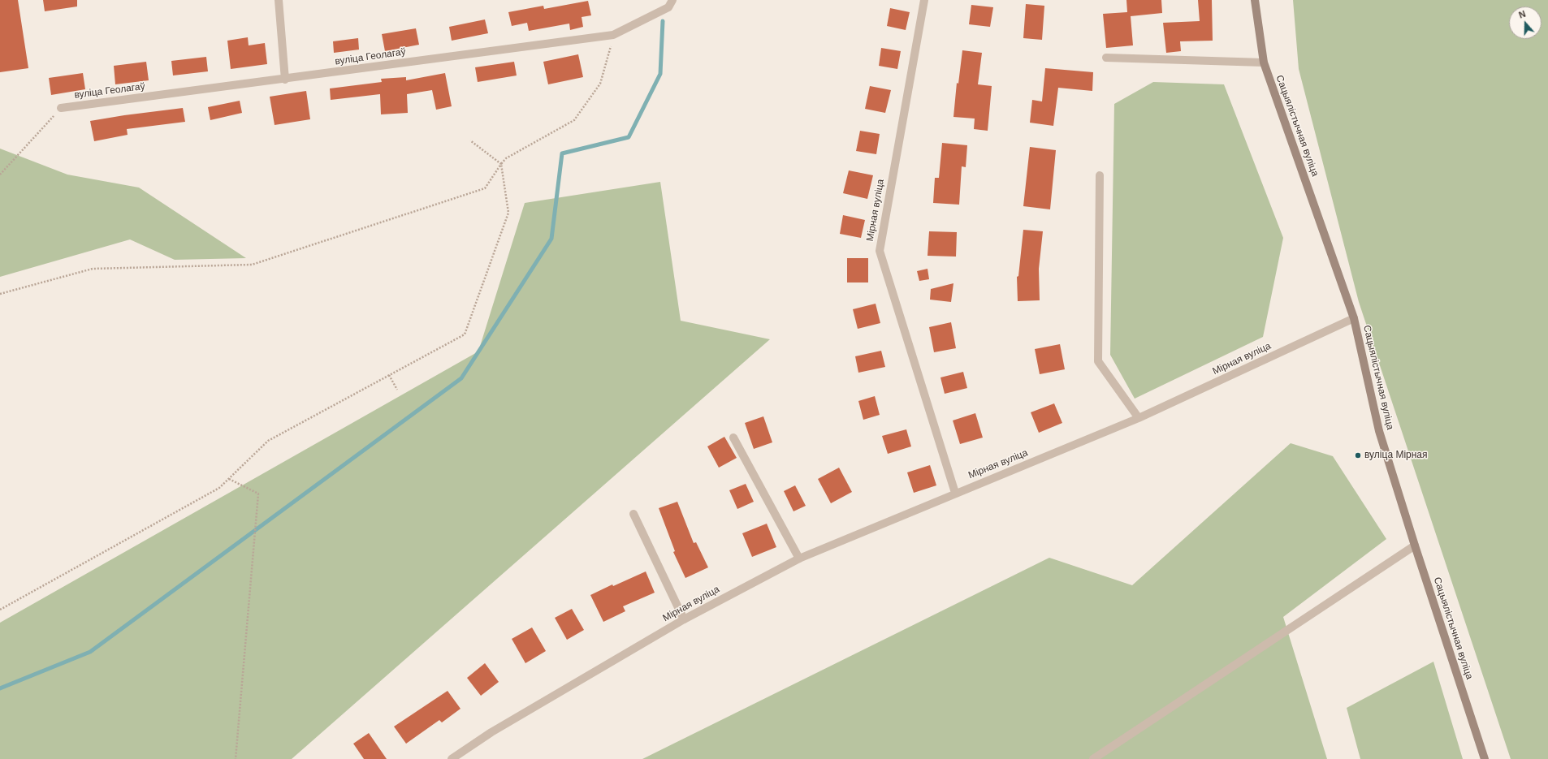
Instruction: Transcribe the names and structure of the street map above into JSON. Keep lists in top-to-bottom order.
{
  "streets": {
    "main road": ["Сацыялістычная вуліца"],
    "street": ["вуліца Геолагаў", "Мірная вуліца"]
  },
  "crossings": [
    ["Сацыялістычная вуліца", "Мірная вуліца"]
  ],
  "places": ["вуліца Мірная"],
  "north": "top"
}
